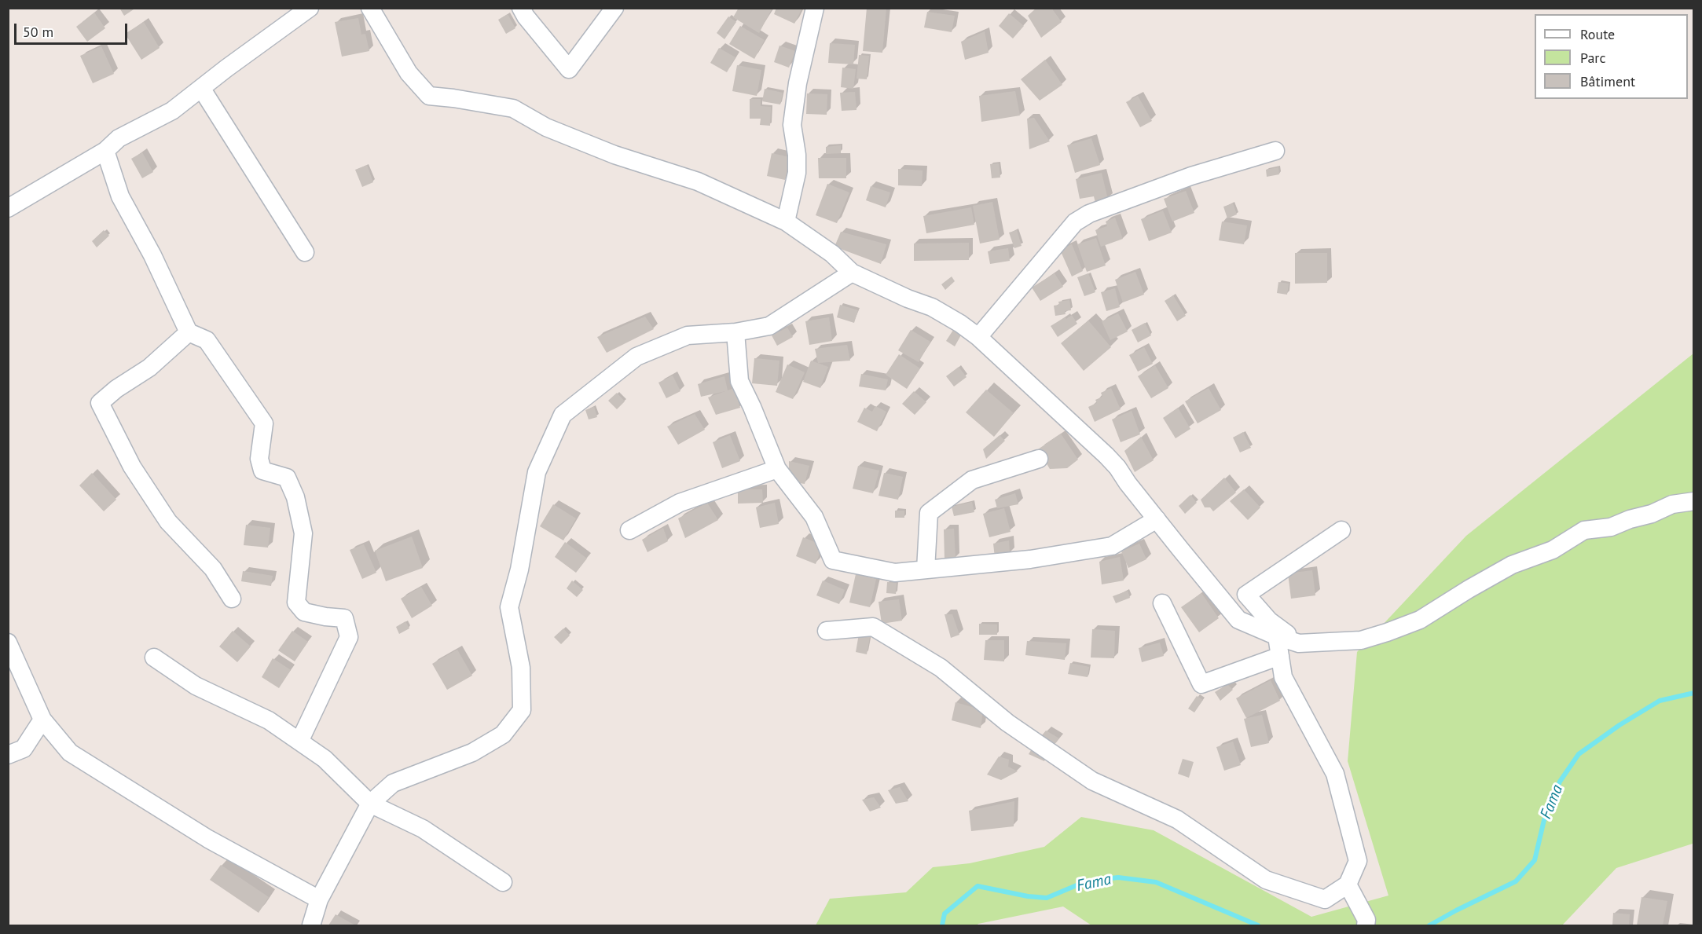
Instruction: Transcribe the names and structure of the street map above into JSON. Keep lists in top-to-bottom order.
{
  "water": ["Fama"],
  "legend": ["Route", "Parc", "Bâtiment"],
  "scale_bar": "50 m"
}
